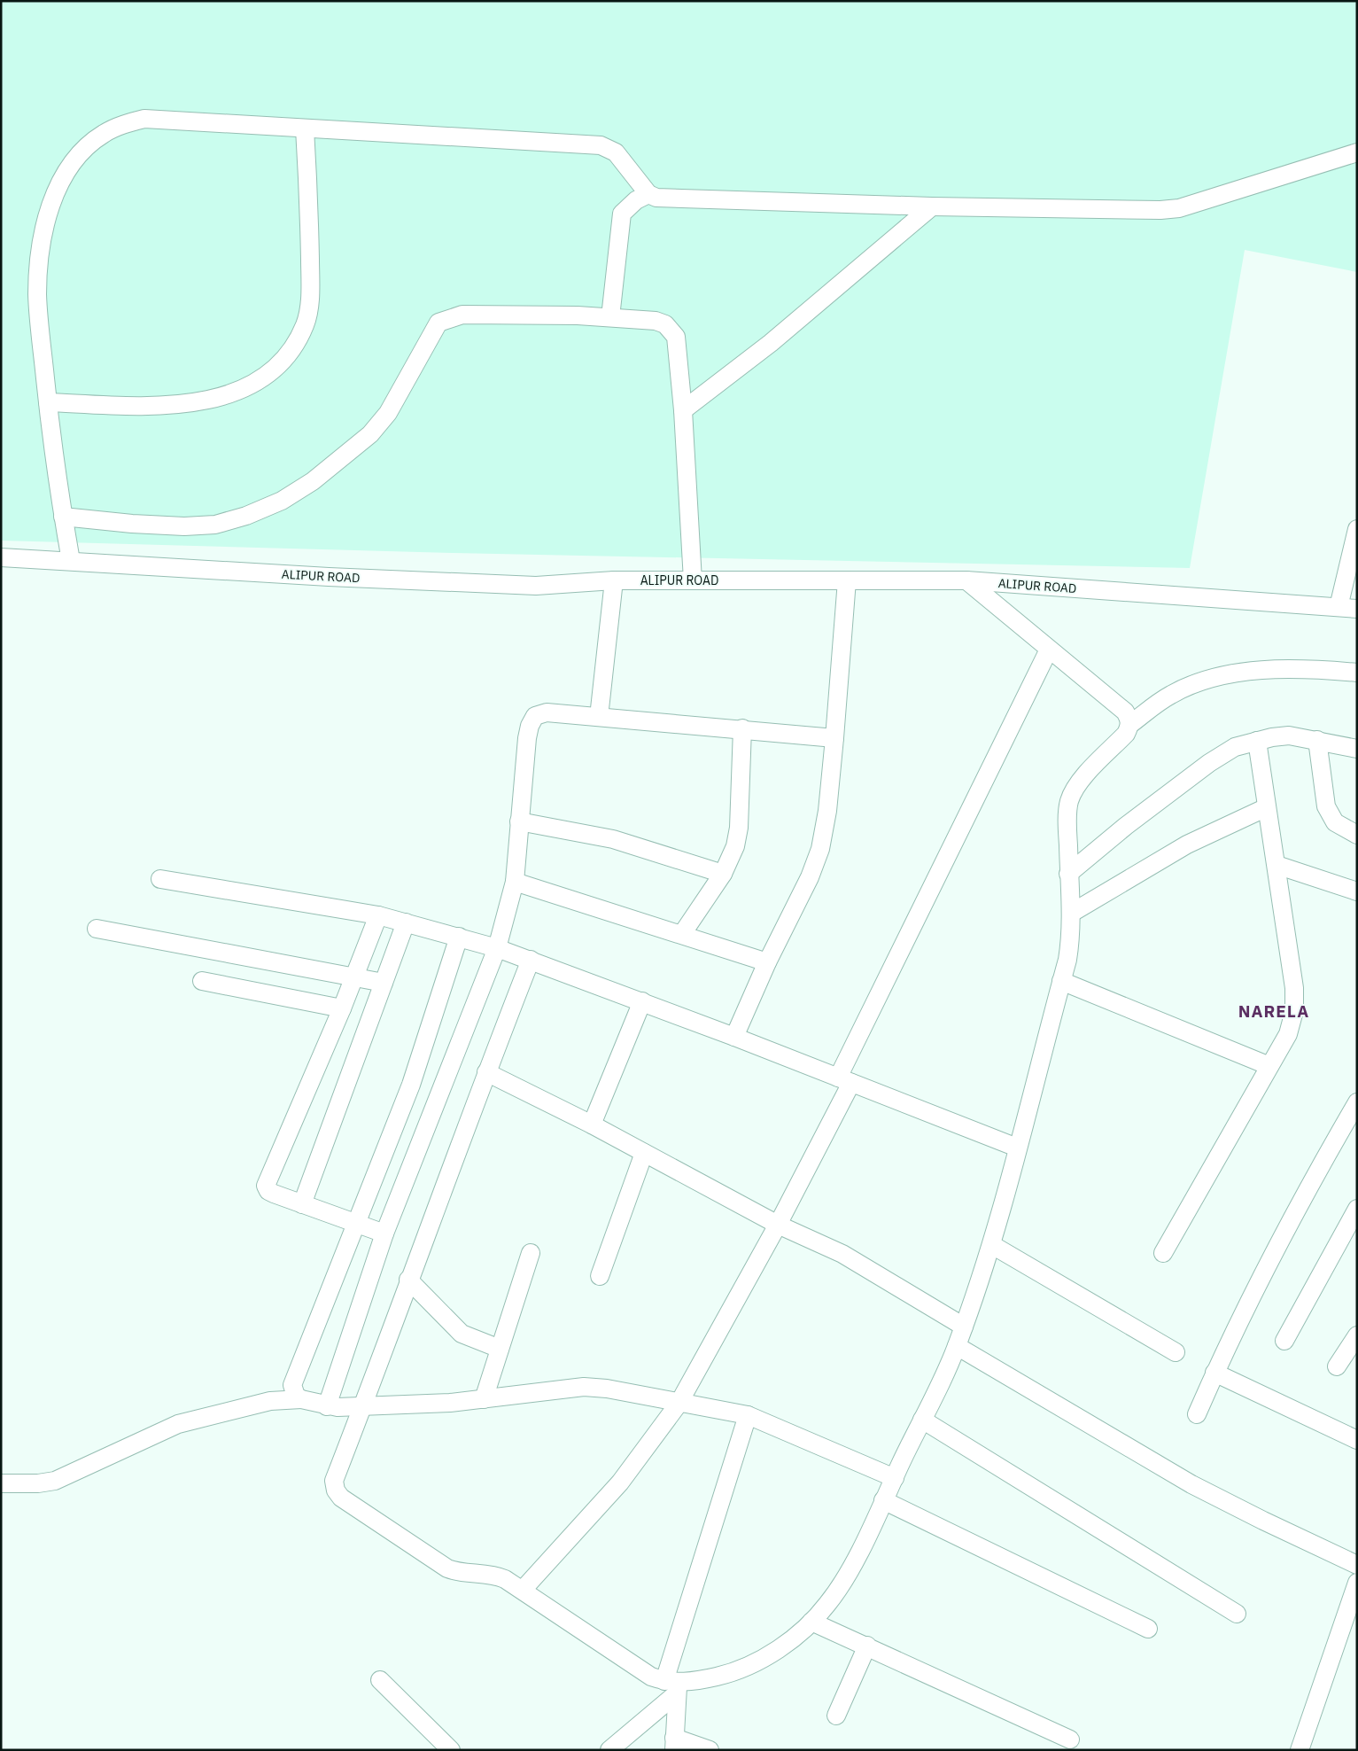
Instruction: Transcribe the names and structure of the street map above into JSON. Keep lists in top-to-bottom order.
{
  "streets": {
    "street": ["ALIPUR ROAD"]
  },
  "districts": ["NARELA"]
}
